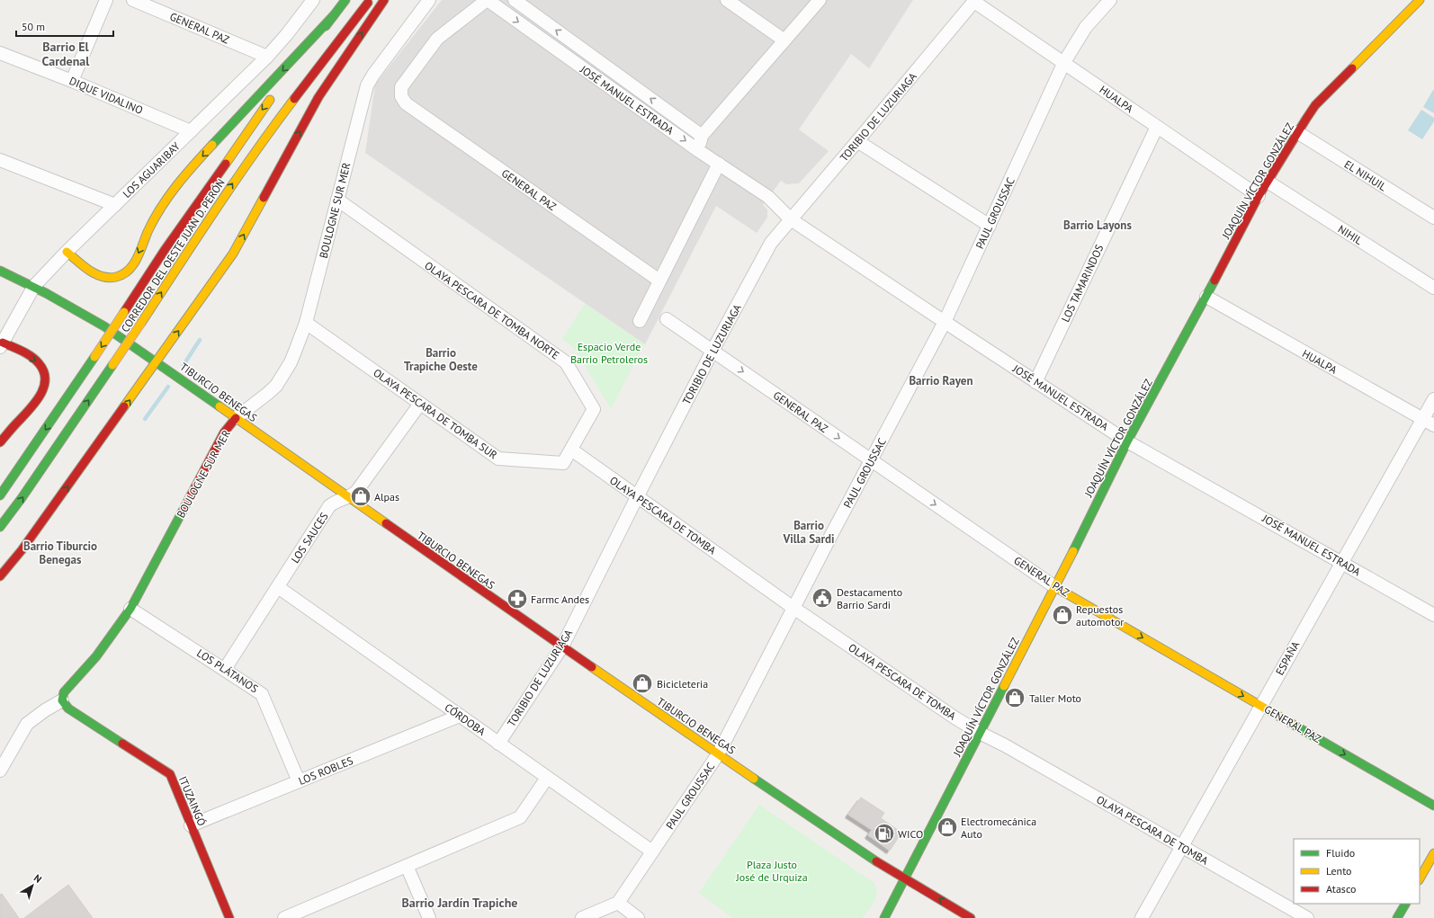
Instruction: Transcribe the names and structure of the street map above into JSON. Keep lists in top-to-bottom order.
{
  "streets": {
    "main road": [
      "GENERAL PAZ",
      "JOAQUÍN VÍCTOR GONZÁLEZ",
      "BOULOGNE SUR MER",
      "CORREDOR DEL OESTE JUAN D. PERÓN",
      "TIBURCIO BENEGAS",
      "ITUZAINGÓ"
    ],
    "street": [
      "DIQUE VIDALINO",
      "HUALPA",
      "JOSÉ MANUEL ESTRADA",
      "TORIBIO DE LUZURIAGA",
      "LOS AGUARIBAY",
      "EL NIHUIL",
      "PAUL GROUSSAC",
      "NIHIL",
      "LOS TAMARINDOS",
      "OLAYA PESCARA DE TOMBA NORTE",
      "OLAYA PESCARA DE TOMBA SUR",
      "OLAYA PESCARA DE TOMBA",
      "LOS SAUCES",
      "ESPAÑA",
      "LOS PLÁTANOS",
      "CÓRDOBA",
      "LOS ROBLES"
    ]
  },
  "crossings": [
    ["GENERAL PAZ", "JOSÉ MANUEL ESTRADA"],
    ["GENERAL PAZ", "TORIBIO DE LUZURIAGA"],
    ["GENERAL PAZ", "LOS AGUARIBAY"],
    ["GENERAL PAZ", "JOAQUÍN VÍCTOR GONZÁLEZ"],
    ["GENERAL PAZ", "PAUL GROUSSAC"],
    ["GENERAL PAZ", "ESPAÑA"],
    ["DIQUE VIDALINO", "LOS AGUARIBAY"],
    ["HUALPA", "TORIBIO DE LUZURIAGA"],
    ["HUALPA", "JOAQUÍN VÍCTOR GONZÁLEZ"],
    ["HUALPA", "PAUL GROUSSAC"],
    ["HUALPA", "LOS TAMARINDOS"],
    ["HUALPA", "ESPAÑA"],
    ["JOSÉ MANUEL ESTRADA", "TORIBIO DE LUZURIAGA"],
    ["JOSÉ MANUEL ESTRADA", "JOAQUÍN VÍCTOR GONZÁLEZ"],
    ["JOSÉ MANUEL ESTRADA", "PAUL GROUSSAC"],
    ["JOSÉ MANUEL ESTRADA", "LOS TAMARINDOS"],
    ["JOSÉ MANUEL ESTRADA", "ESPAÑA"],
    ["TORIBIO DE LUZURIAGA", "TIBURCIO BENEGAS"],
    ["TORIBIO DE LUZURIAGA", "OLAYA PESCARA DE TOMBA"],
    ["TORIBIO DE LUZURIAGA", "CÓRDOBA"],
    ["LOS AGUARIBAY", "TIBURCIO BENEGAS"],
    ["EL NIHUIL", "JOAQUÍN VÍCTOR GONZÁLEZ"],
    ["JOAQUÍN VÍCTOR GONZÁLEZ", "NIHIL"],
    ["JOAQUÍN VÍCTOR GONZÁLEZ", "TIBURCIO BENEGAS"],
    ["JOAQUÍN VÍCTOR GONZÁLEZ", "OLAYA PESCARA DE TOMBA"],
    ["BOULOGNE SUR MER", "OLAYA PESCARA DE TOMBA NORTE"],
    ["BOULOGNE SUR MER", "TIBURCIO BENEGAS"],
    ["BOULOGNE SUR MER", "OLAYA PESCARA DE TOMBA SUR"],
    ["BOULOGNE SUR MER", "LOS PLÁTANOS"],
    ["BOULOGNE SUR MER", "ITUZAINGÓ"],
    ["PAUL GROUSSAC", "TIBURCIO BENEGAS"],
    ["PAUL GROUSSAC", "OLAYA PESCARA DE TOMBA"],
    ["PAUL GROUSSAC", "CÓRDOBA"],
    ["OLAYA PESCARA DE TOMBA NORTE", "OLAYA PESCARA DE TOMBA SUR"],
    ["OLAYA PESCARA DE TOMBA NORTE", "OLAYA PESCARA DE TOMBA"],
    ["TIBURCIO BENEGAS", "LOS SAUCES"],
    ["OLAYA PESCARA DE TOMBA SUR", "OLAYA PESCARA DE TOMBA"],
    ["OLAYA PESCARA DE TOMBA SUR", "LOS SAUCES"],
    ["OLAYA PESCARA DE TOMBA", "ESPAÑA"],
    ["LOS SAUCES", "LOS PLÁTANOS"],
    ["LOS SAUCES", "CÓRDOBA"],
    ["LOS PLÁTANOS", "LOS ROBLES"],
    ["CÓRDOBA", "LOS ROBLES"],
    ["LOS ROBLES", "ITUZAINGÓ"]
  ],
  "one_way": ["GENERAL PAZ"],
  "districts": [
    "Barrio El Cardenal",
    "Barrio Layons",
    "Barrio Trapiche Oeste",
    "Barrio Rayen",
    "Barrio Villa Sardi",
    "Barrio Tiburcio Benegas",
    "Barrio Jardín Trapiche"
  ],
  "parks": ["Espacio Verde Barrio Petroleros", "Plaza Justo José de Urquiza"],
  "places": {
    "shop": [
      "Alpas",
      "Repuestos automotor",
      "Bicicleteria",
      "Taller Moto",
      "Electromecánica Auto"
    ],
    "public building": ["Destacamento Barrio Sardi"],
    "pharmacy": ["Farmc Andes"],
    "fuel station": ["WICO"]
  },
  "legend": ["Fluido", "Lento", "Atasco"],
  "scale_bar": "50 m",
  "north": "top right"
}
